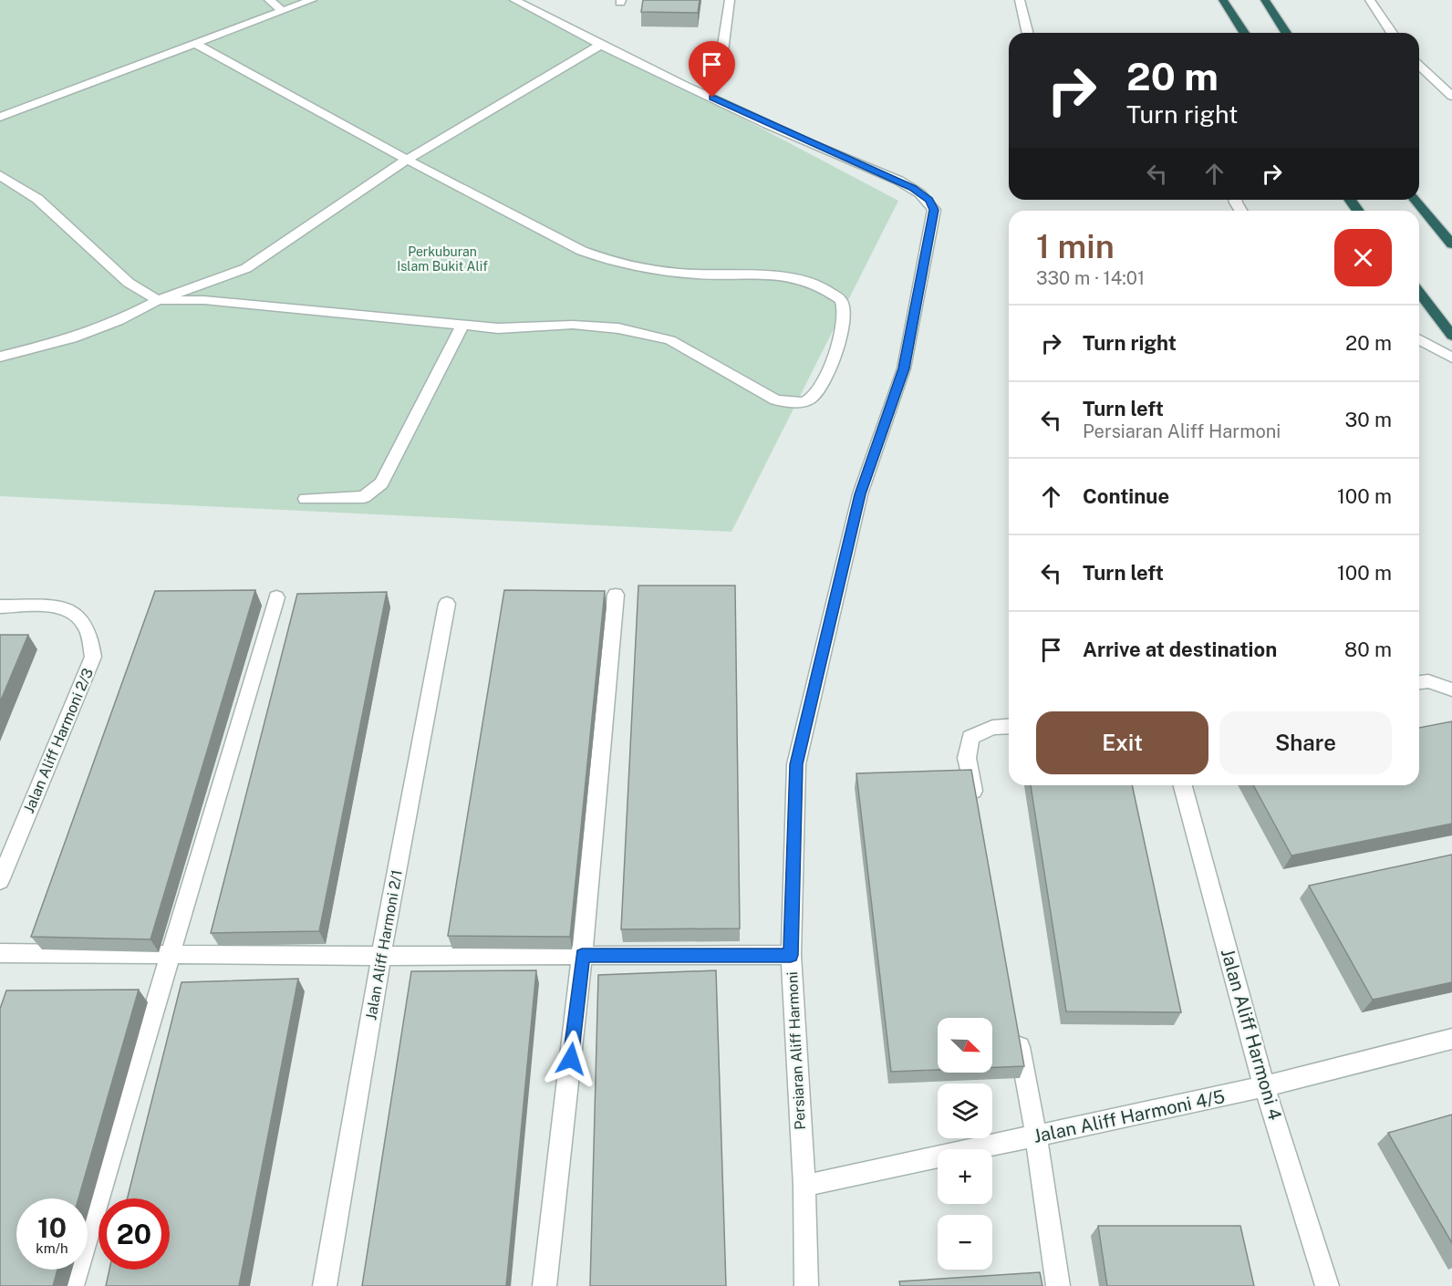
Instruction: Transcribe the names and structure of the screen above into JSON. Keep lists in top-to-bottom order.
{
  "streets": {
    "street": [
      "Jalan Aliff Harmoni 2/3",
      "Jalan Aliff Harmoni 2/1",
      "Jalan Aliff Harmoni 4",
      "Persiaran Aliff Harmoni",
      "Jalan Aliff Harmoni 4/5"
    ]
  },
  "crossings": [
    ["Jalan Aliff Harmoni 4", "Jalan Aliff Harmoni 4/5"],
    ["Persiaran Aliff Harmoni", "Jalan Aliff Harmoni 4/5"]
  ],
  "parks": ["Perkuburan Islam Bukit Alif"],
  "north": "bottom right",
  "page": {
    "turn": ["20 m", "Turn right"],
    "heading": ["1 min", "330 m · 14:01"],
    "list": [
      {
        "name": "Turn right",
        "value": "20 m"
      },
      {
        "name": "Turn left",
        "note": "Persiaran Aliff Harmoni",
        "value": "30 m"
      },
      {
        "name": "Continue",
        "value": "100 m"
      },
      {
        "name": "Turn left",
        "value": "100 m"
      },
      {
        "name": "Arrive at destination",
        "value": "80 m"
      }
    ],
    "buttons": ["Exit", "Share"],
    "map_buttons": ["+", "−"],
    "speed": "10 km/h",
    "limit": "20"
  }
}
